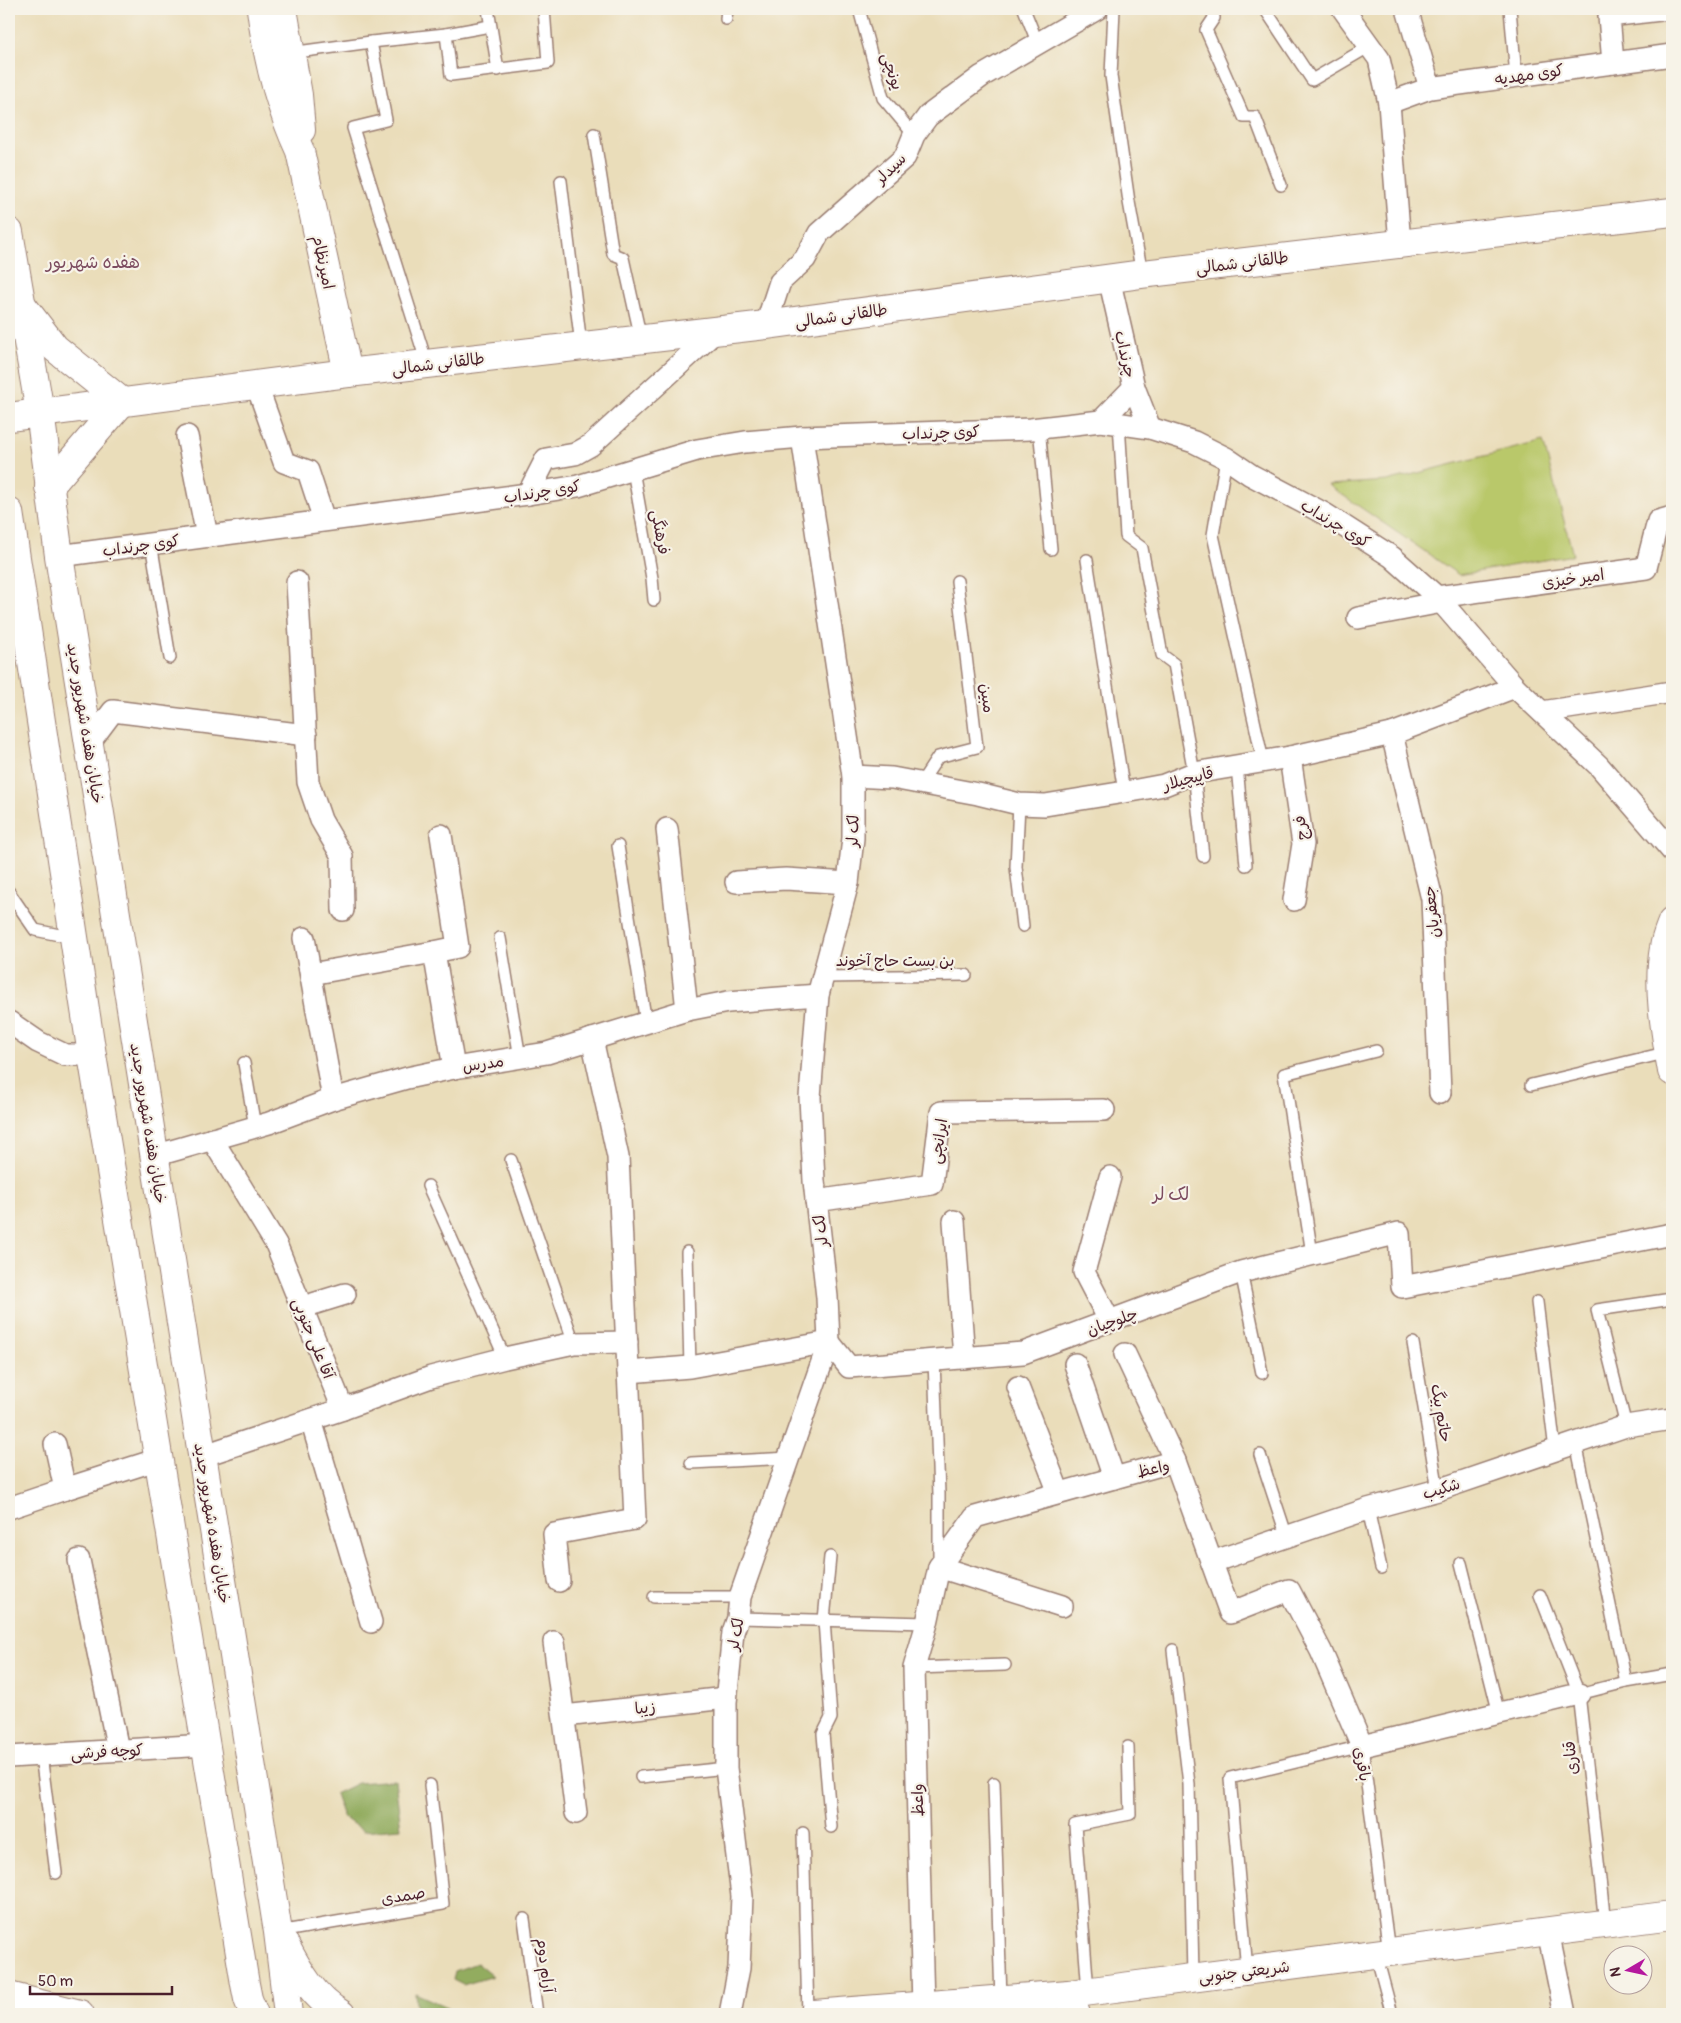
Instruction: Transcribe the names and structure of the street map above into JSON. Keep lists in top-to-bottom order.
{
  "streets": {
    "main road": [
      "امیرنظام",
      "طالقانی شمالی",
      "خیابان هفده شهریور جدید",
      "شریعتی جنوبی"
    ],
    "street": [
      "کوی ‌‌‌مهدیه",
      "سیدلر",
      "چرنداب",
      "کوی چرنداب",
      "امیر خیزی",
      "قاپیچیلار",
      "فرج",
      "لک لر",
      "جعفریان",
      "مدرس",
      "ایرانچی",
      "چلوچیان",
      "آقا علی جنوبی",
      "واعظ",
      "شکیب",
      "زیبا",
      "کوچه فرشی",
      "باقری"
    ],
    "lane": [
      "یونچی",
      "فرهنگی",
      "مبین",
      "بن بست حاج آخوند",
      "حاتم بیگ",
      "قناری",
      "صمدی",
      "آرام دوم"
    ]
  },
  "crossings": [
    ["یونچی", "سیدلر"],
    ["سیدلر", "طالقانی شمالی"],
    ["امیرنظام", "طالقانی شمالی"],
    ["طالقانی شمالی", "چرنداب"],
    ["طالقانی شمالی", "خیابان هفده شهریور جدید"],
    ["چرنداب", "کوی چرنداب"],
    ["کوی چرنداب", "فرهنگی"],
    ["کوی چرنداب", "امیر خیزی"],
    ["کوی چرنداب", "خیابان هفده شهریور جدید"],
    ["کوی چرنداب", "قاپیچیلار"],
    ["کوی چرنداب", "لک لر"],
    ["مبین", "قاپیچیلار"],
    ["خیابان هفده شهریور جدید", "مدرس"],
    ["خیابان هفده شهریور جدید", "صمدی"],
    ["قاپیچیلار", "فرج"],
    ["قاپیچیلار", "لک لر"],
    ["قاپیچیلار", "جعفریان"],
    ["لک لر", "بن بست حاج آخوند"],
    ["لک لر", "مدرس"],
    ["لک لر", "ایرانچی"],
    ["لک لر", "چلوچیان"],
    ["لک لر", "زیبا"],
    ["بن بست حاج آخوند", "مدرس"],
    ["مدرس", "آقا علی جنوبی"],
    ["حاتم بیگ", "شکیب"],
    ["واعظ", "شکیب"],
    ["واعظ", "باقری"],
    ["واعظ", "شریعتی جنوبی"],
    ["قناری", "شریعتی جنوبی"],
    ["باقری", "شریعتی جنوبی"]
  ],
  "districts": ["هفده شهریور", "لک لر"],
  "scale_bar": "50 m",
  "north": "left"
}
